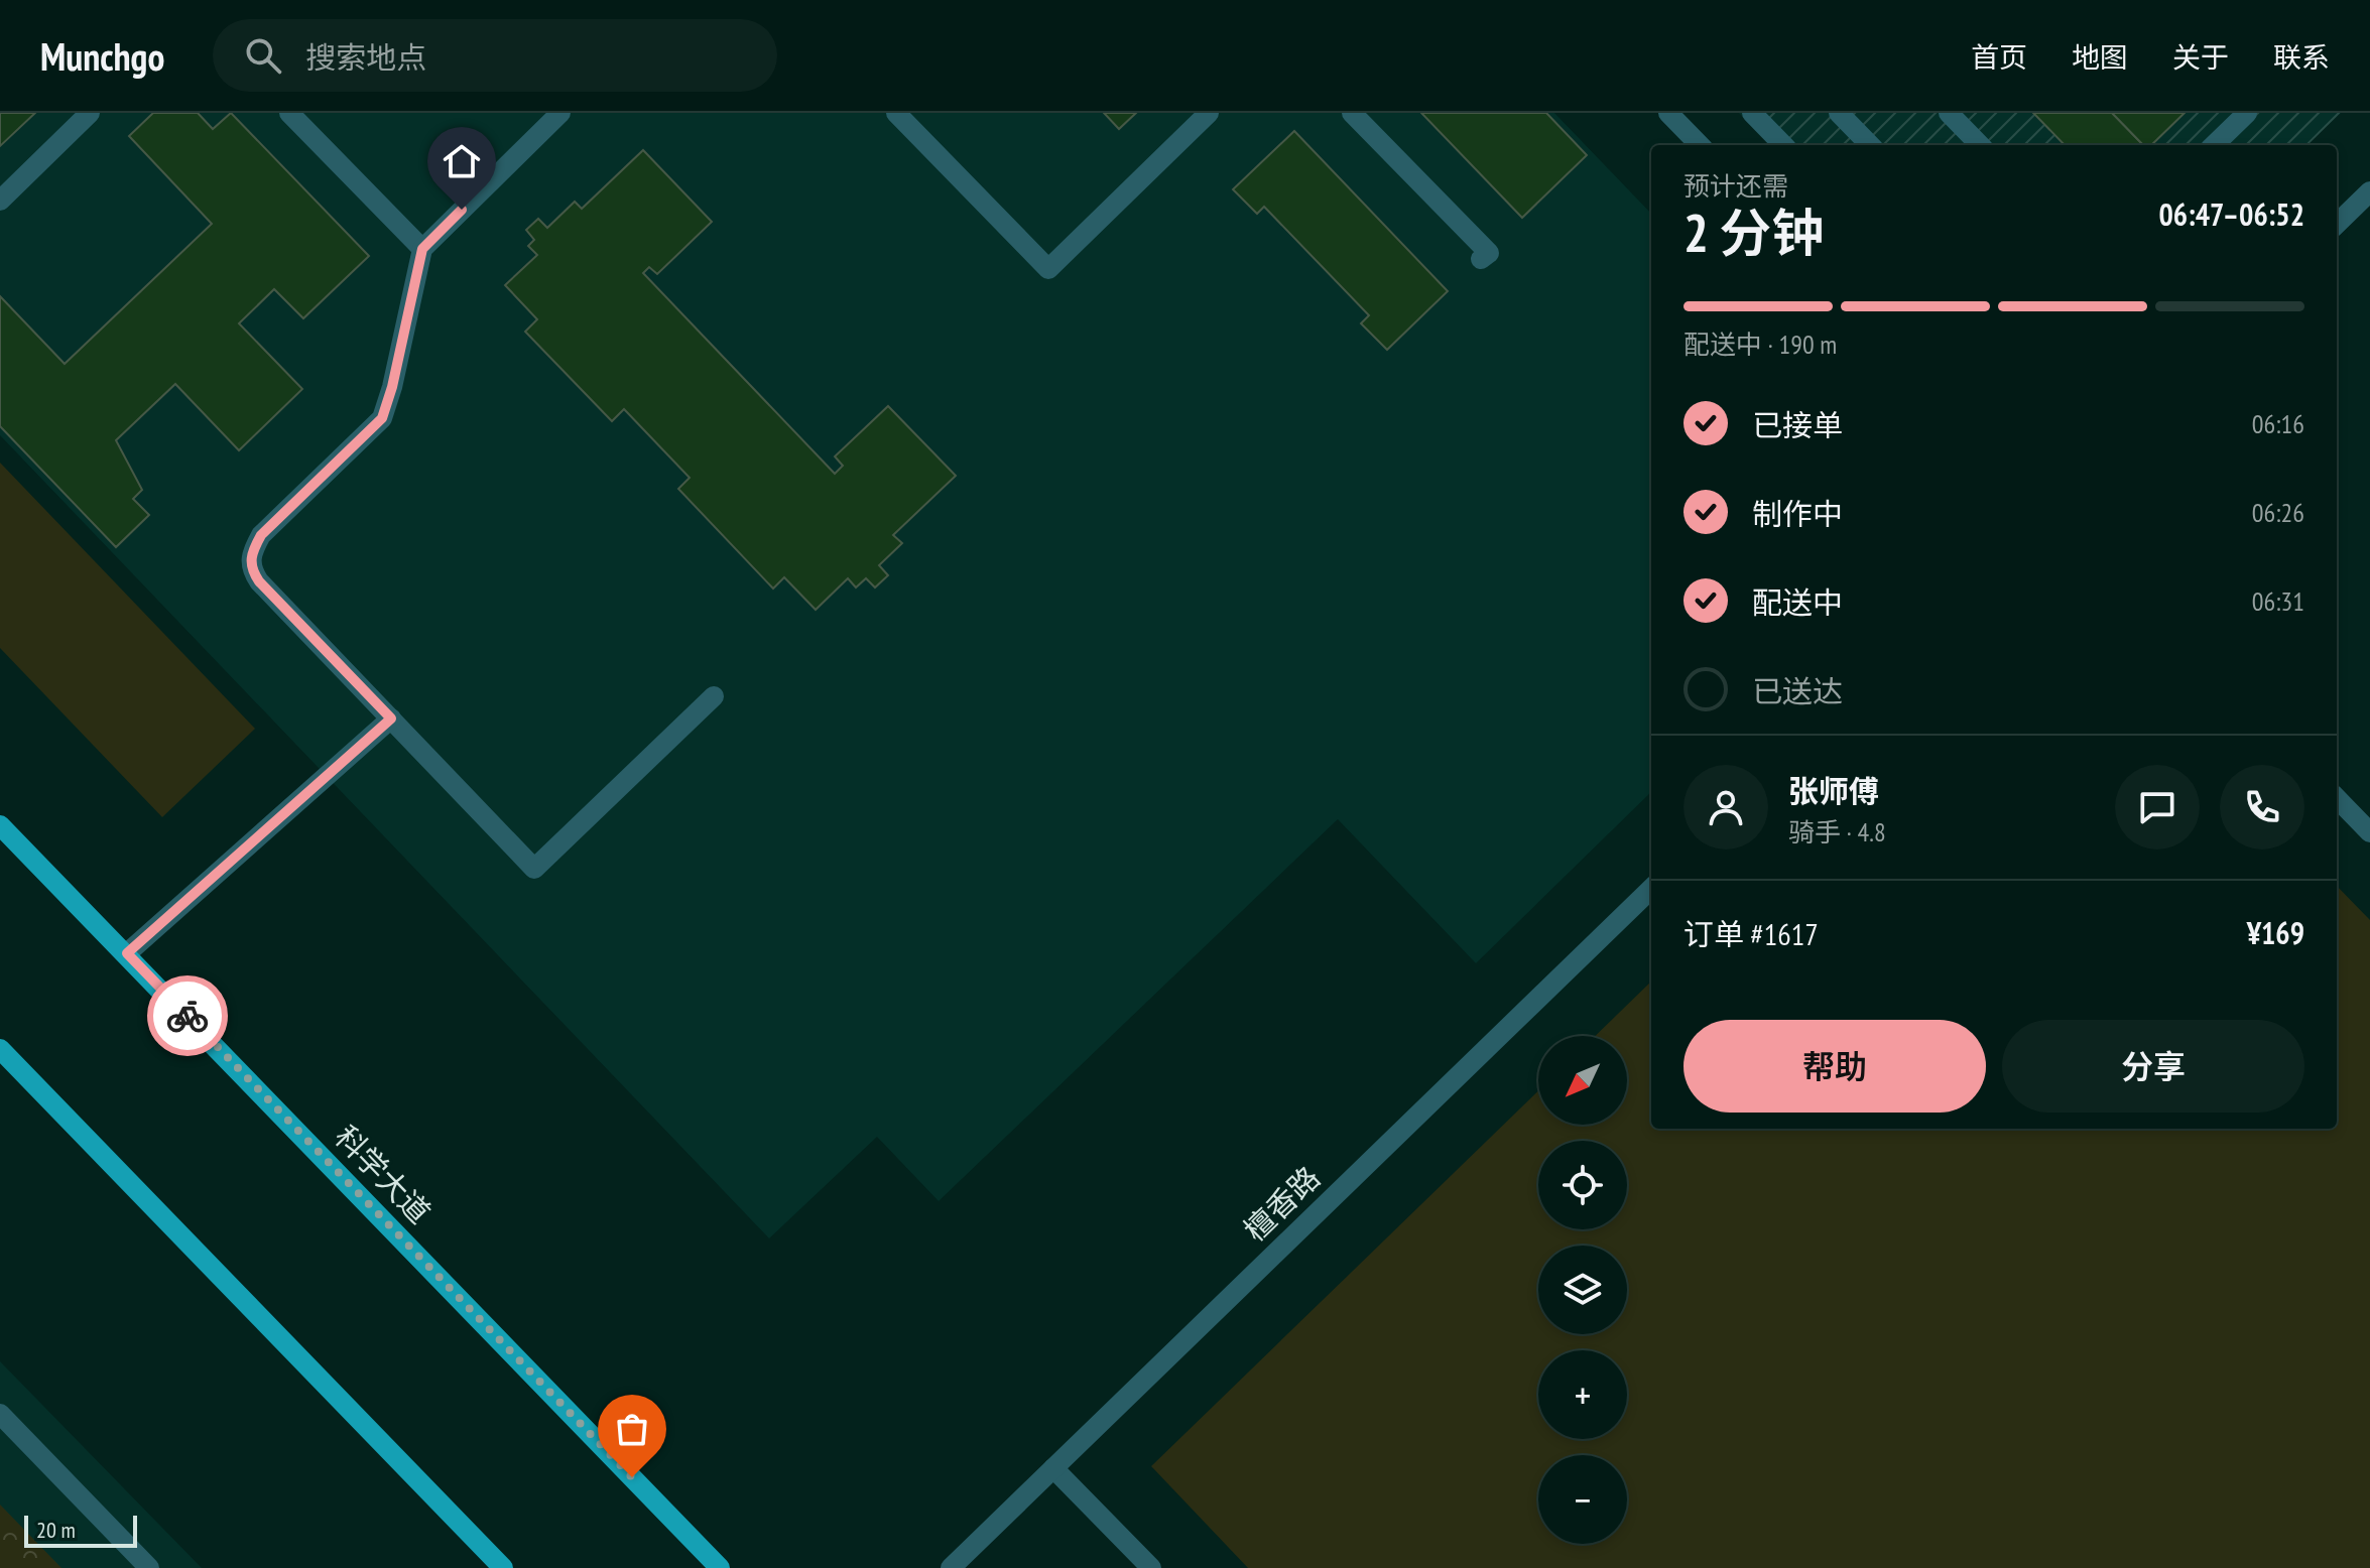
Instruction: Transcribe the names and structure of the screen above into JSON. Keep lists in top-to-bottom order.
{
  "streets": {
    "main road": ["科学大道"],
    "street": ["檀香路"]
  },
  "scale_bar": "20 m",
  "north": "bottom left",
  "page": {
    "header": "Munchgo",
    "search": "搜索地点",
    "nav": [
      "首页",
      "地图",
      "关于",
      "联系"
    ],
    "heading": ["2 分钟", "预计还需", "06:47–06:52"],
    "panel": [
      "张师傅",
      "骑手 · 4.8",
      "订单 #1617",
      "¥169"
    ],
    "bar": "配送中 · 190 m",
    "list": [
      ["已接单", "06:16"],
      ["制作中", "06:26"],
      ["配送中", "06:31"],
      "已送达"
    ],
    "buttons": ["帮助", "分享"],
    "map_buttons": ["+", "−"],
    "scale": "20 m"
  }
}
